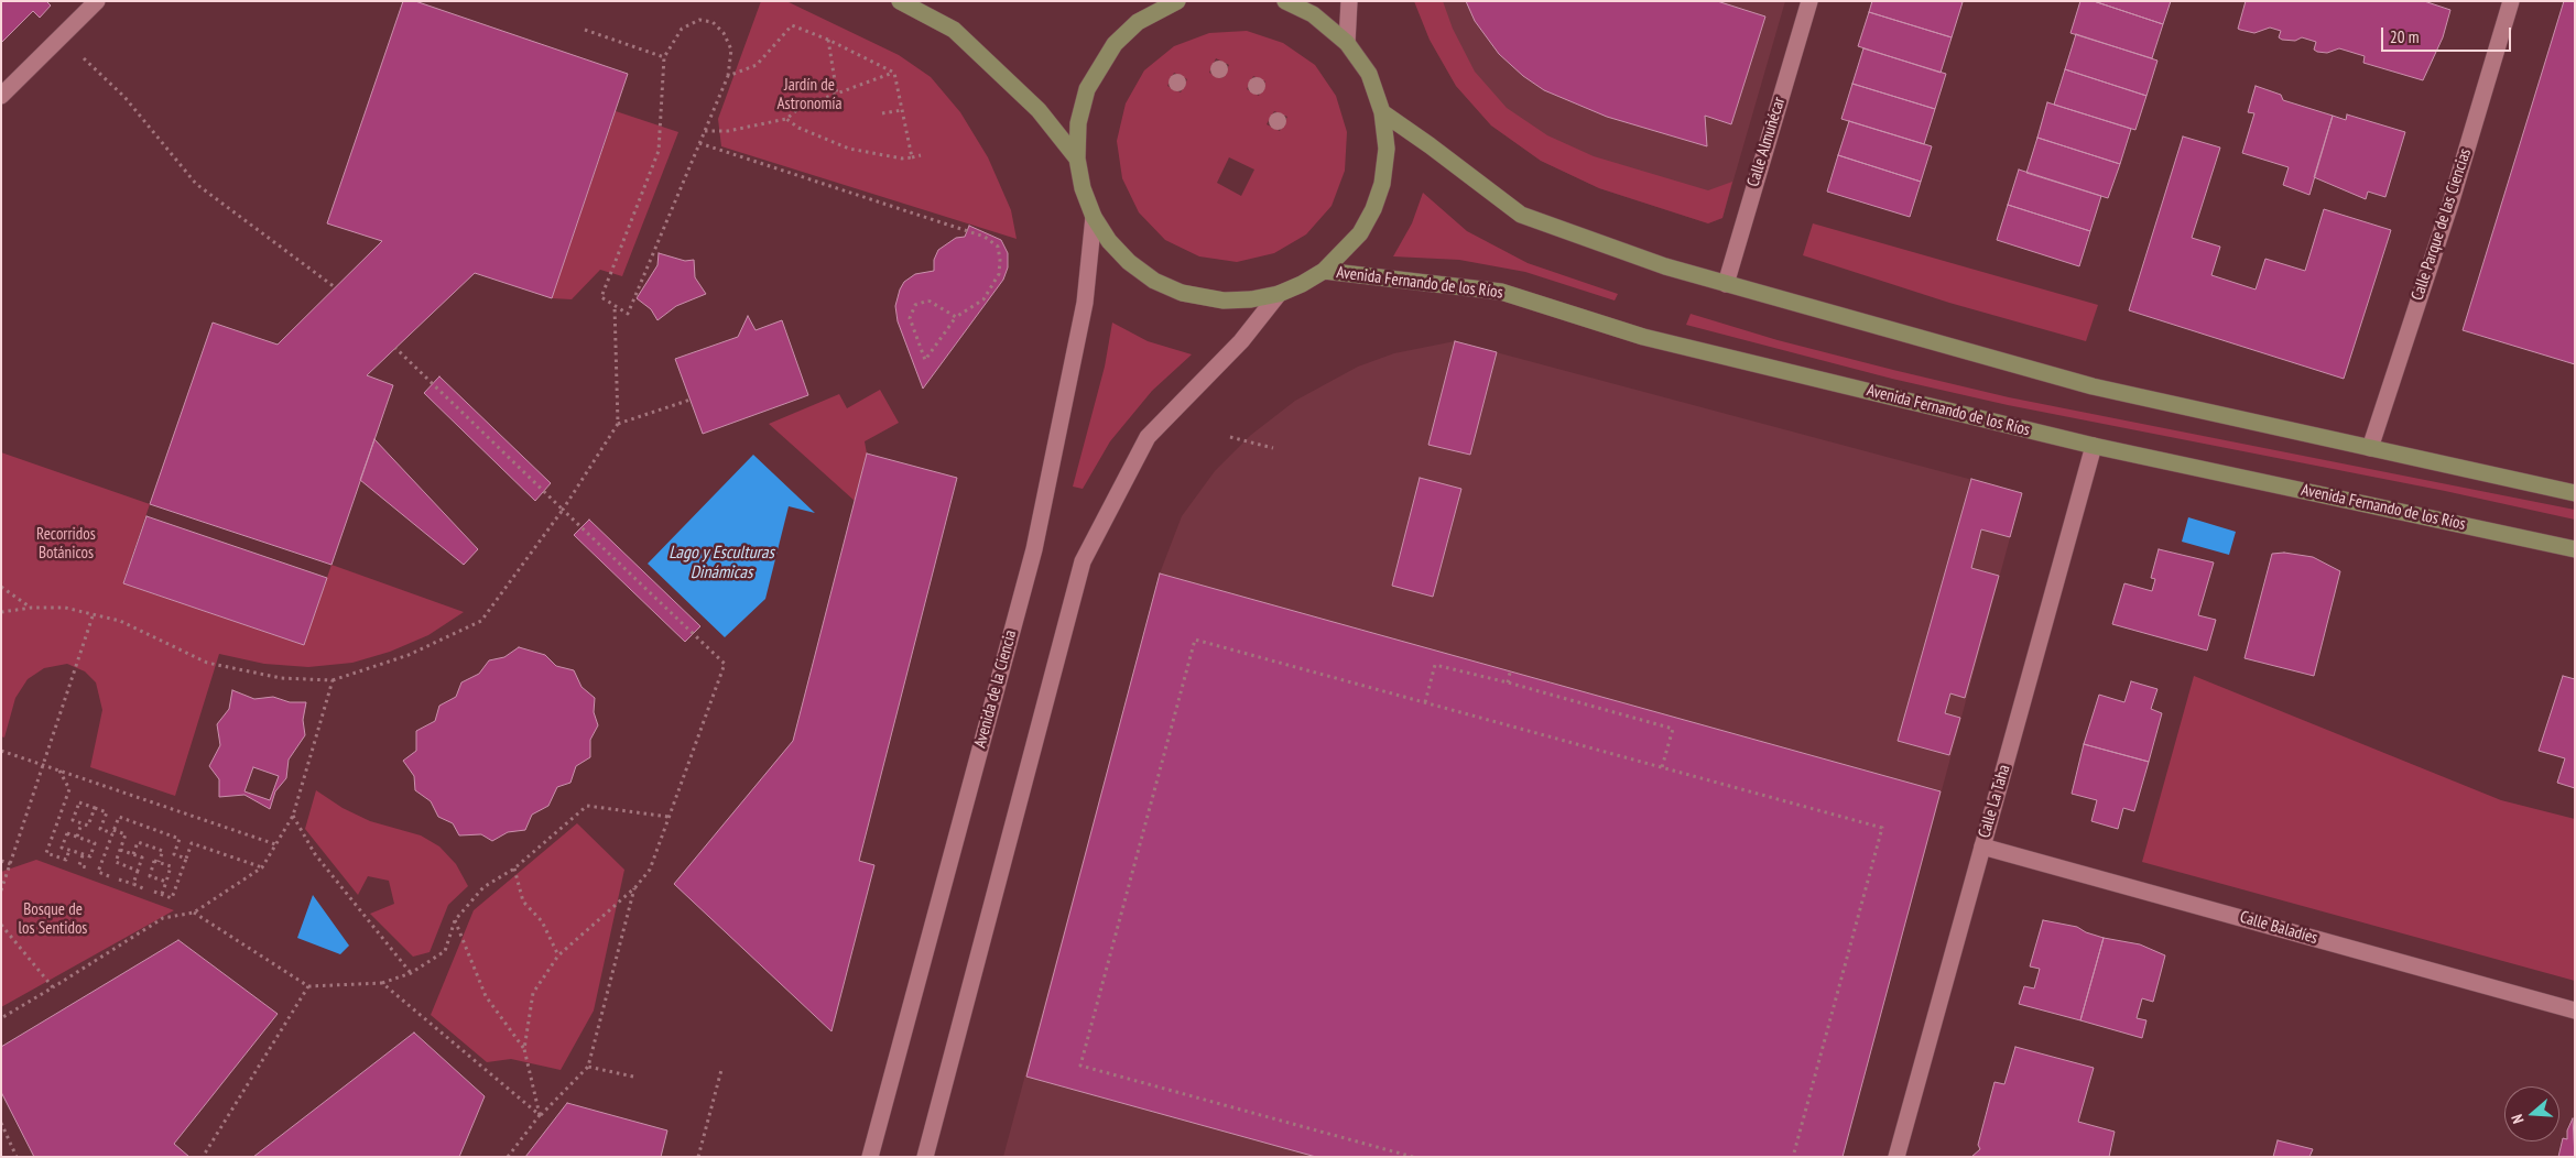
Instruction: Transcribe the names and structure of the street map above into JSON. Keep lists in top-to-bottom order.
{
  "streets": {
    "main road": ["Avenida Fernando de los Ríos"],
    "street": [
      "Calle Almuñécar",
      "Calle Parque de las Ciencias",
      "Avenida de la Ciencia",
      "Calle La Taha",
      "Calle Baladíes"
    ]
  },
  "crossings": [
    ["Avenida Fernando de los Ríos", "Calle La Taha"],
    ["Calle La Taha", "Calle Baladíes"]
  ],
  "water": ["Lago y Esculturas Dinámicas"],
  "parks": ["Jardín de Astronomía", "Recorridos Botánicos", "Bosque de los Sentidos"],
  "scale_bar": "20 m",
  "north": "left"
}
